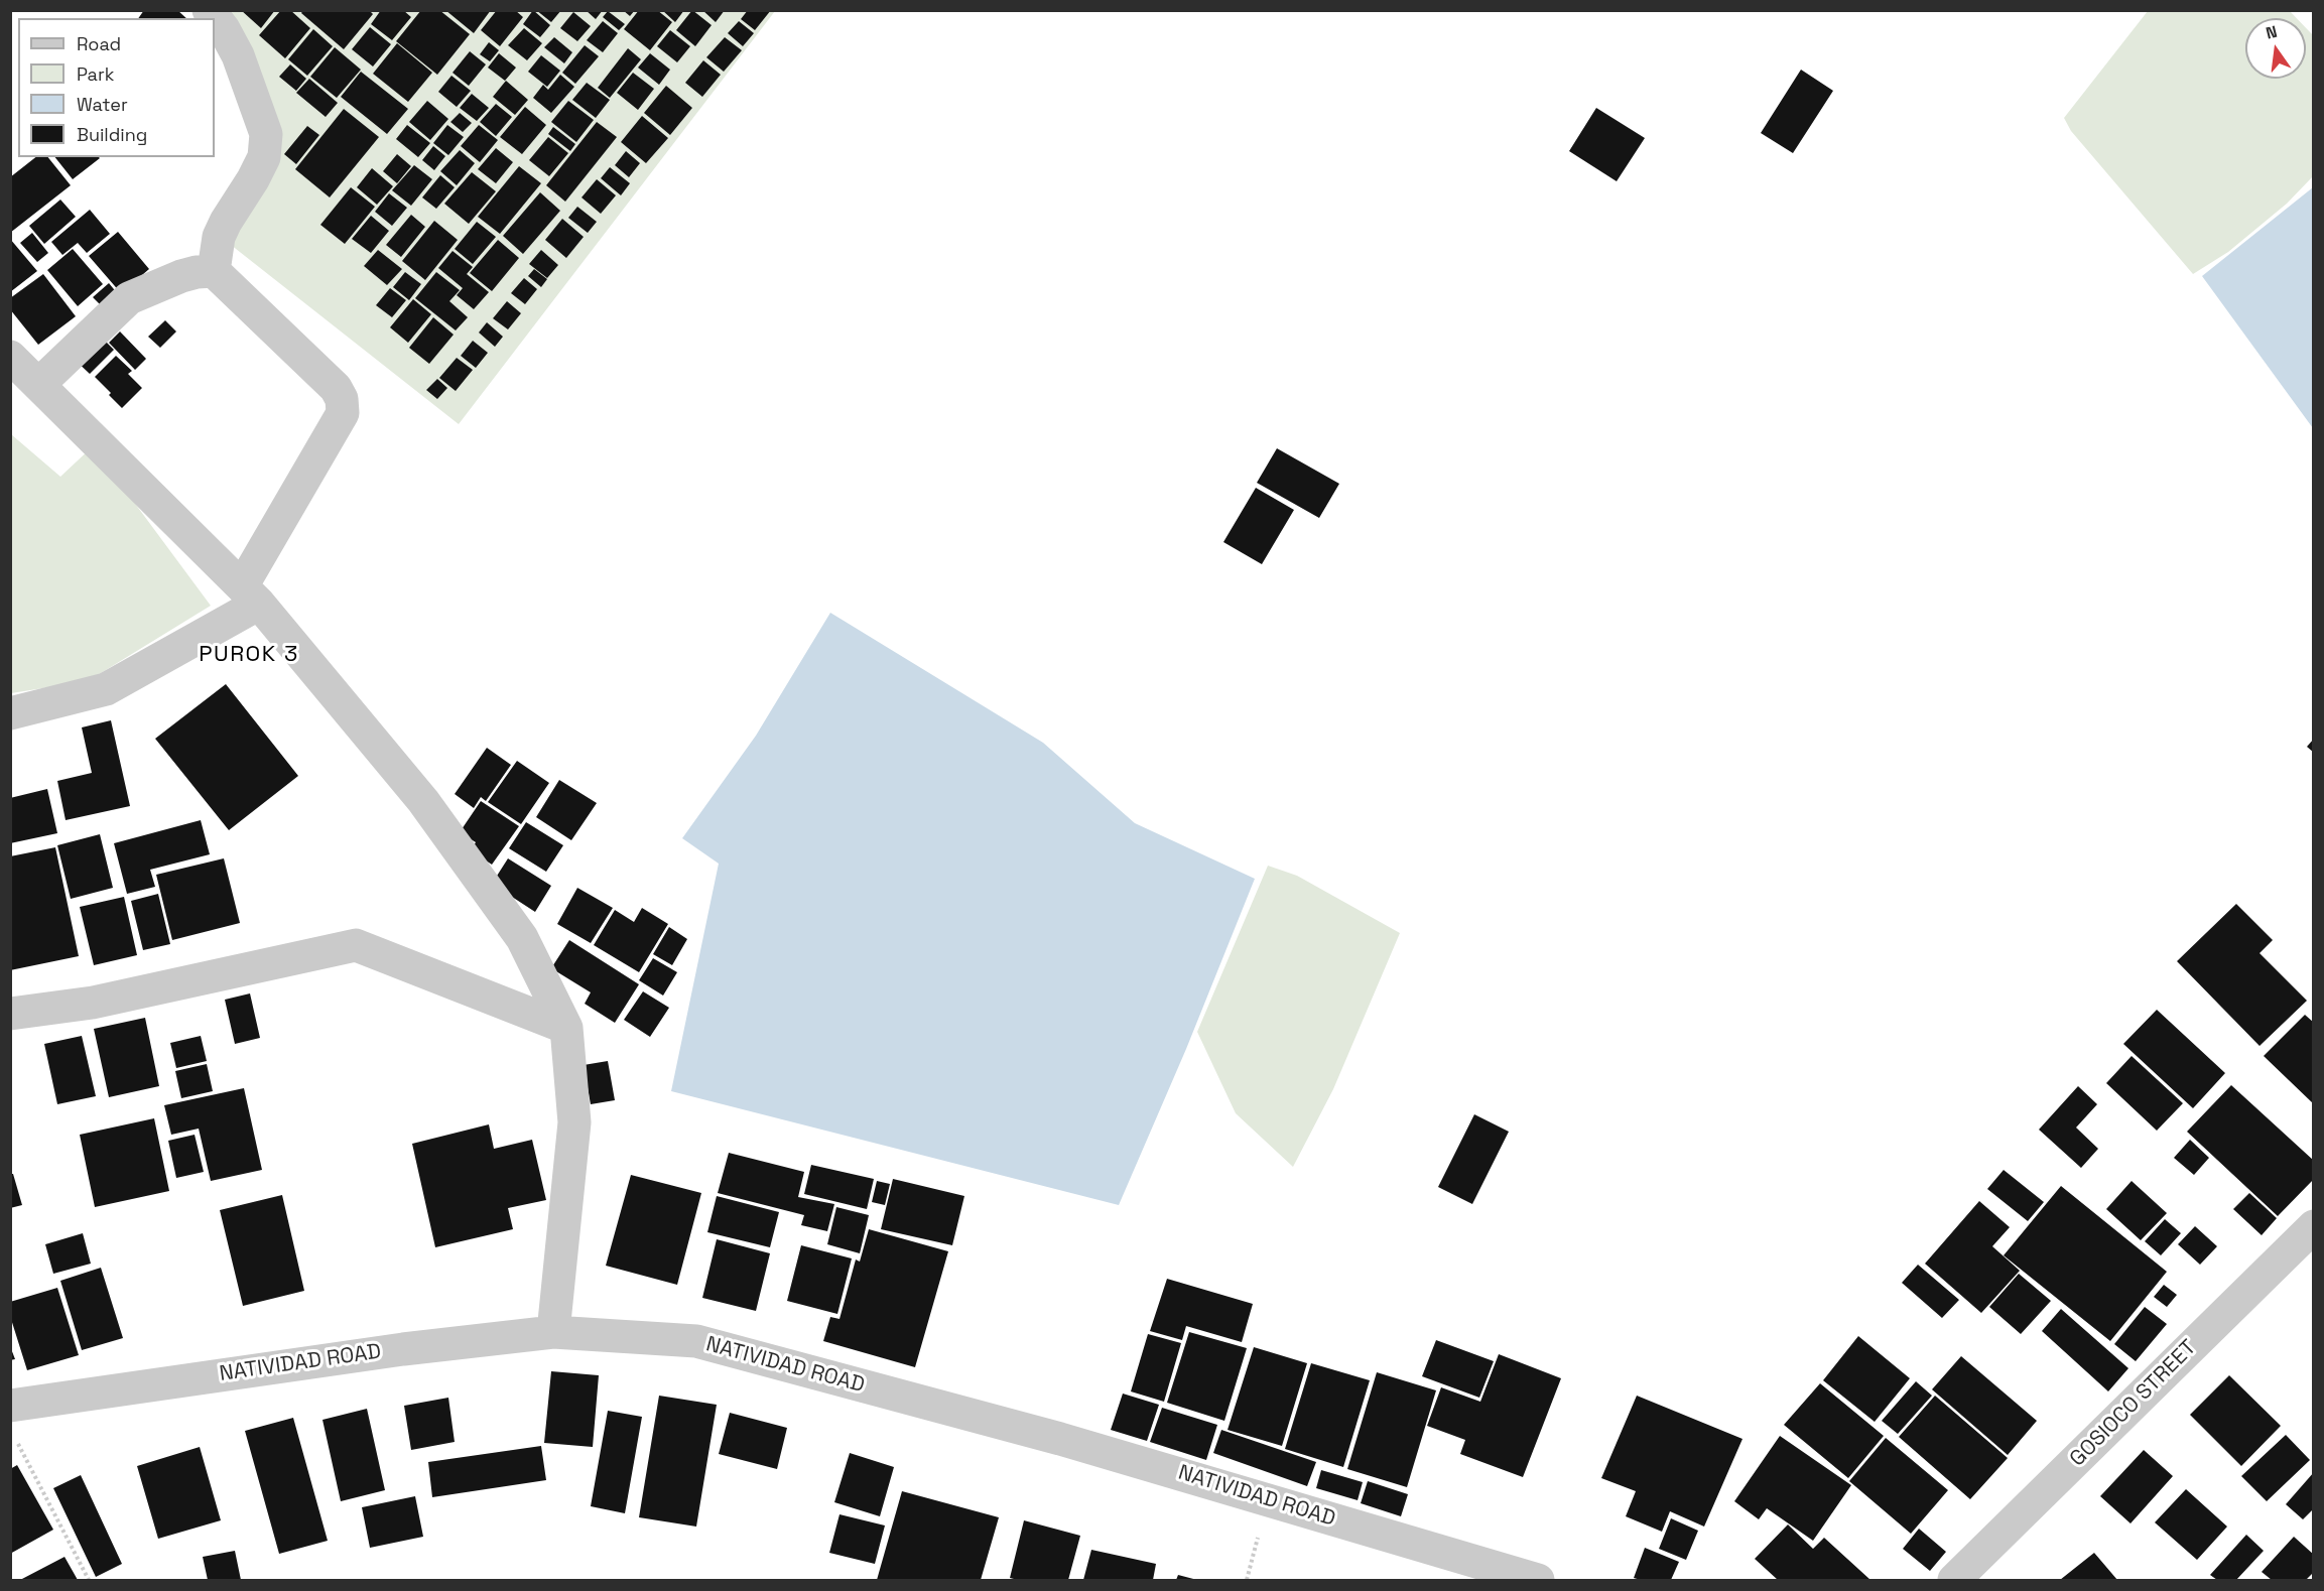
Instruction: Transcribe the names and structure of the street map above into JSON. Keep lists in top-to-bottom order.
{
  "streets": {
    "street": ["NATIVIDAD ROAD", "GOSIOCO STREET"]
  },
  "districts": ["PUROK 3"],
  "legend": [
    "Road",
    "Park",
    "Water",
    "Building"
  ],
  "north": "top"
}
